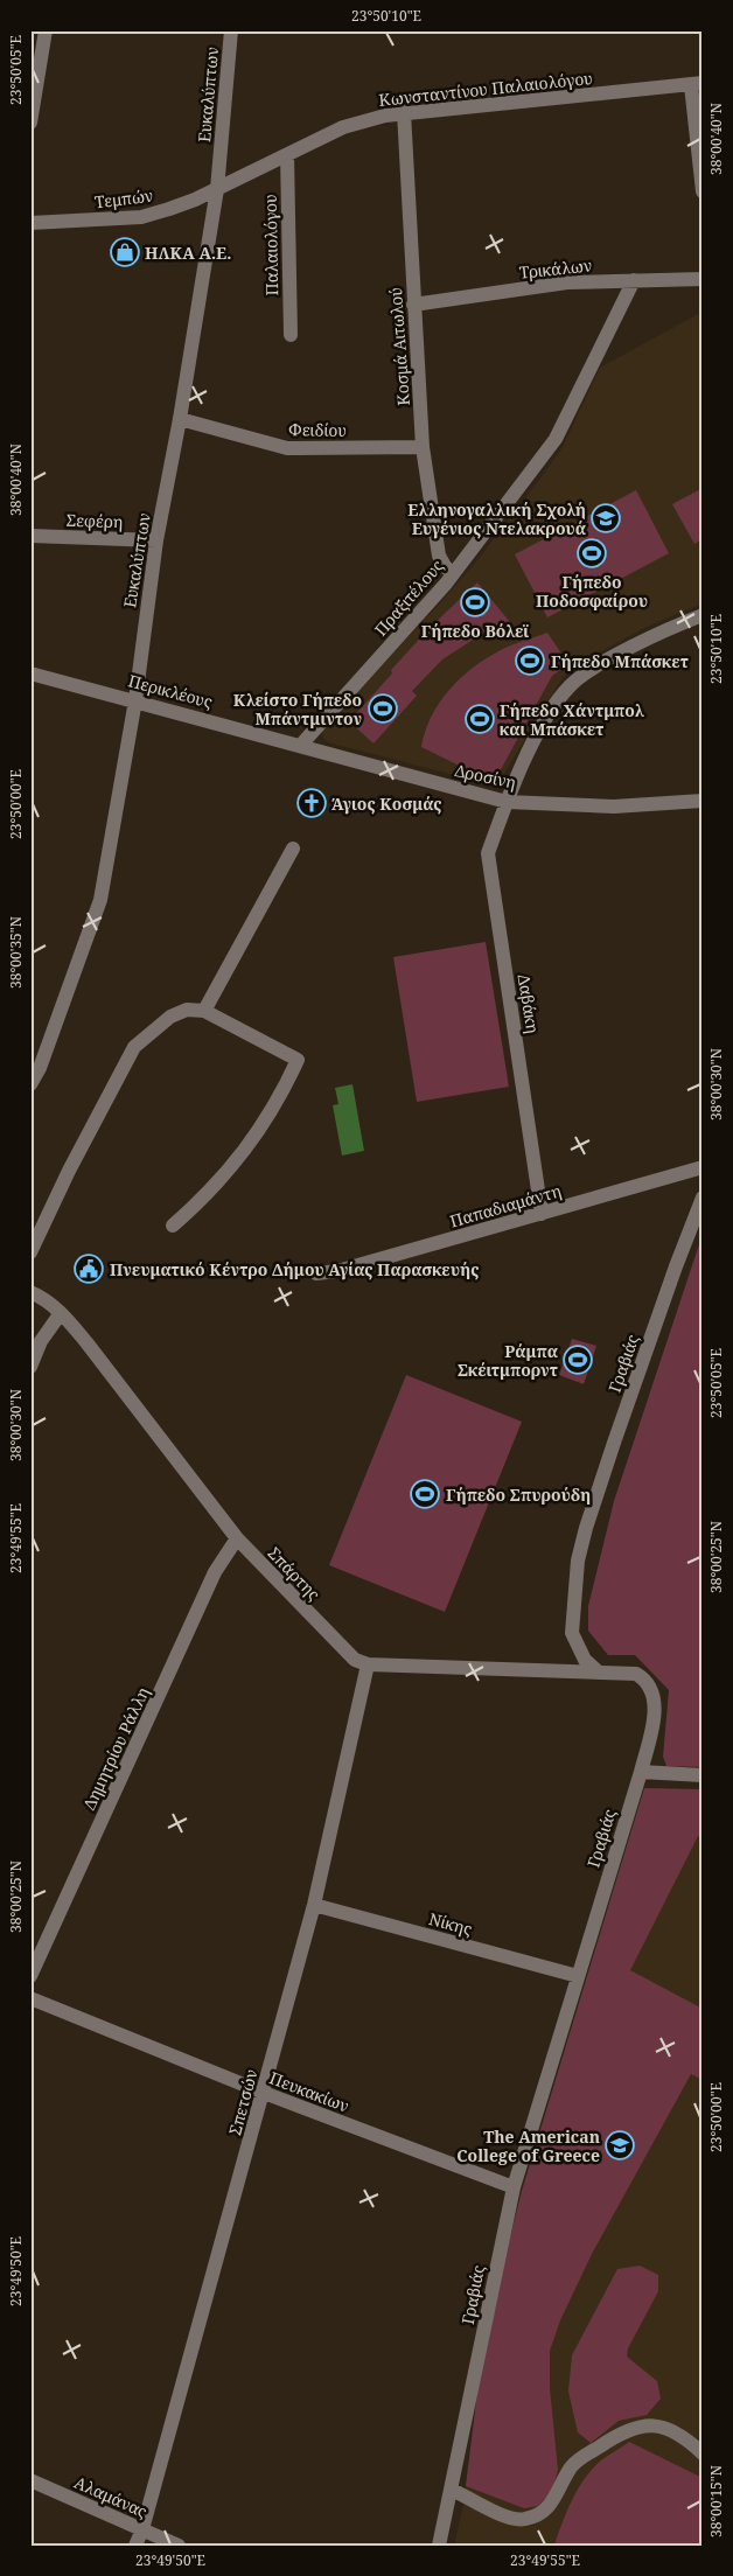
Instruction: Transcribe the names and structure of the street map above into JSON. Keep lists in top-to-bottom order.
{
  "streets": {
    "street": [
      "Κωνσταντίνου Παλαιολόγου",
      "Ευκαλύπτων",
      "Τεμπών",
      "Παλαιολόγου",
      "Τρικάλων",
      "Κοσμά Αιτωλού",
      "Φειδίου",
      "Σεφέρη",
      "Πραξιτέλους",
      "Περικλέους",
      "Δροσίνη",
      "Δαβάκη",
      "Παπαδιαμάντη",
      "Γραβιάς",
      "Σπάρτης",
      "Δημητρίου Ράλλη",
      "Νίκης",
      "Πευκακίων",
      "Σπετσών",
      "Αλαμάνας"
    ]
  },
  "crossings": [
    ["Κωνσταντίνου Παλαιολόγου", "Ευκαλύπτων"],
    ["Κωνσταντίνου Παλαιολόγου", "Τεμπών"],
    ["Κωνσταντίνου Παλαιολόγου", "Παλαιολόγου"],
    ["Κωνσταντίνου Παλαιολόγου", "Κοσμά Αιτωλού"],
    ["Ευκαλύπτων", "Τεμπών"],
    ["Ευκαλύπτων", "Φειδίου"],
    ["Ευκαλύπτων", "Σεφέρη"],
    ["Ευκαλύπτων", "Περικλέους"],
    ["Τρικάλων", "Κοσμά Αιτωλού"],
    ["Τρικάλων", "Πραξιτέλους"],
    ["Κοσμά Αιτωλού", "Φειδίου"],
    ["Κοσμά Αιτωλού", "Πραξιτέλους"],
    ["Πραξιτέλους", "Περικλέους"],
    ["Πραξιτέλους", "Δροσίνη"],
    ["Περικλέους", "Δροσίνη"],
    ["Δροσίνη", "Δαβάκη"],
    ["Δαβάκη", "Παπαδιαμάντη"],
    ["Γραβιάς", "Νίκης"],
    ["Γραβιάς", "Πευκακίων"],
    ["Σπάρτης", "Δημητρίου Ράλλη"],
    ["Σπάρτης", "Σπετσών"],
    ["Νίκης", "Σπετσών"],
    ["Πευκακίων", "Σπετσών"],
    ["Σπετσών", "Αλαμάνας"]
  ],
  "places": {
    "shop": ["ΗΛΚΑ Α.Ε."],
    "school or university": ["Ελληνογαλλική Σχολή Ευγένιος Ντελακρουά", "The American College of Greece"],
    "sports": [
      "Γήπεδο Ποδοσφαίρου",
      "Γήπεδο Βόλεϊ",
      "Γήπεδο Μπάσκετ",
      "Κλείστο Γήπεδο Μπάντμιντον",
      "Γήπεδο Χάντμπολ και Μπάσκετ",
      "Ράμπα Σκέιτμπορντ",
      "Γήπεδο Σπυρούδη"
    ],
    "church": ["Άγιος Κοσμάς"],
    "public building": ["Πνευματικό Κέντρο Δήμου Αγίας Παρασκευής"]
  },
  "coordinates": [
    "23°50'10\"E",
    "23°50'05\"E",
    "38°00'40\"N",
    "23°50'00\"E",
    "38°00'35\"N",
    "38°00'30\"N",
    "23°49'55\"E",
    "38°00'25\"N",
    "23°49'50\"E",
    "38°00'15\"N"
  ]
}
